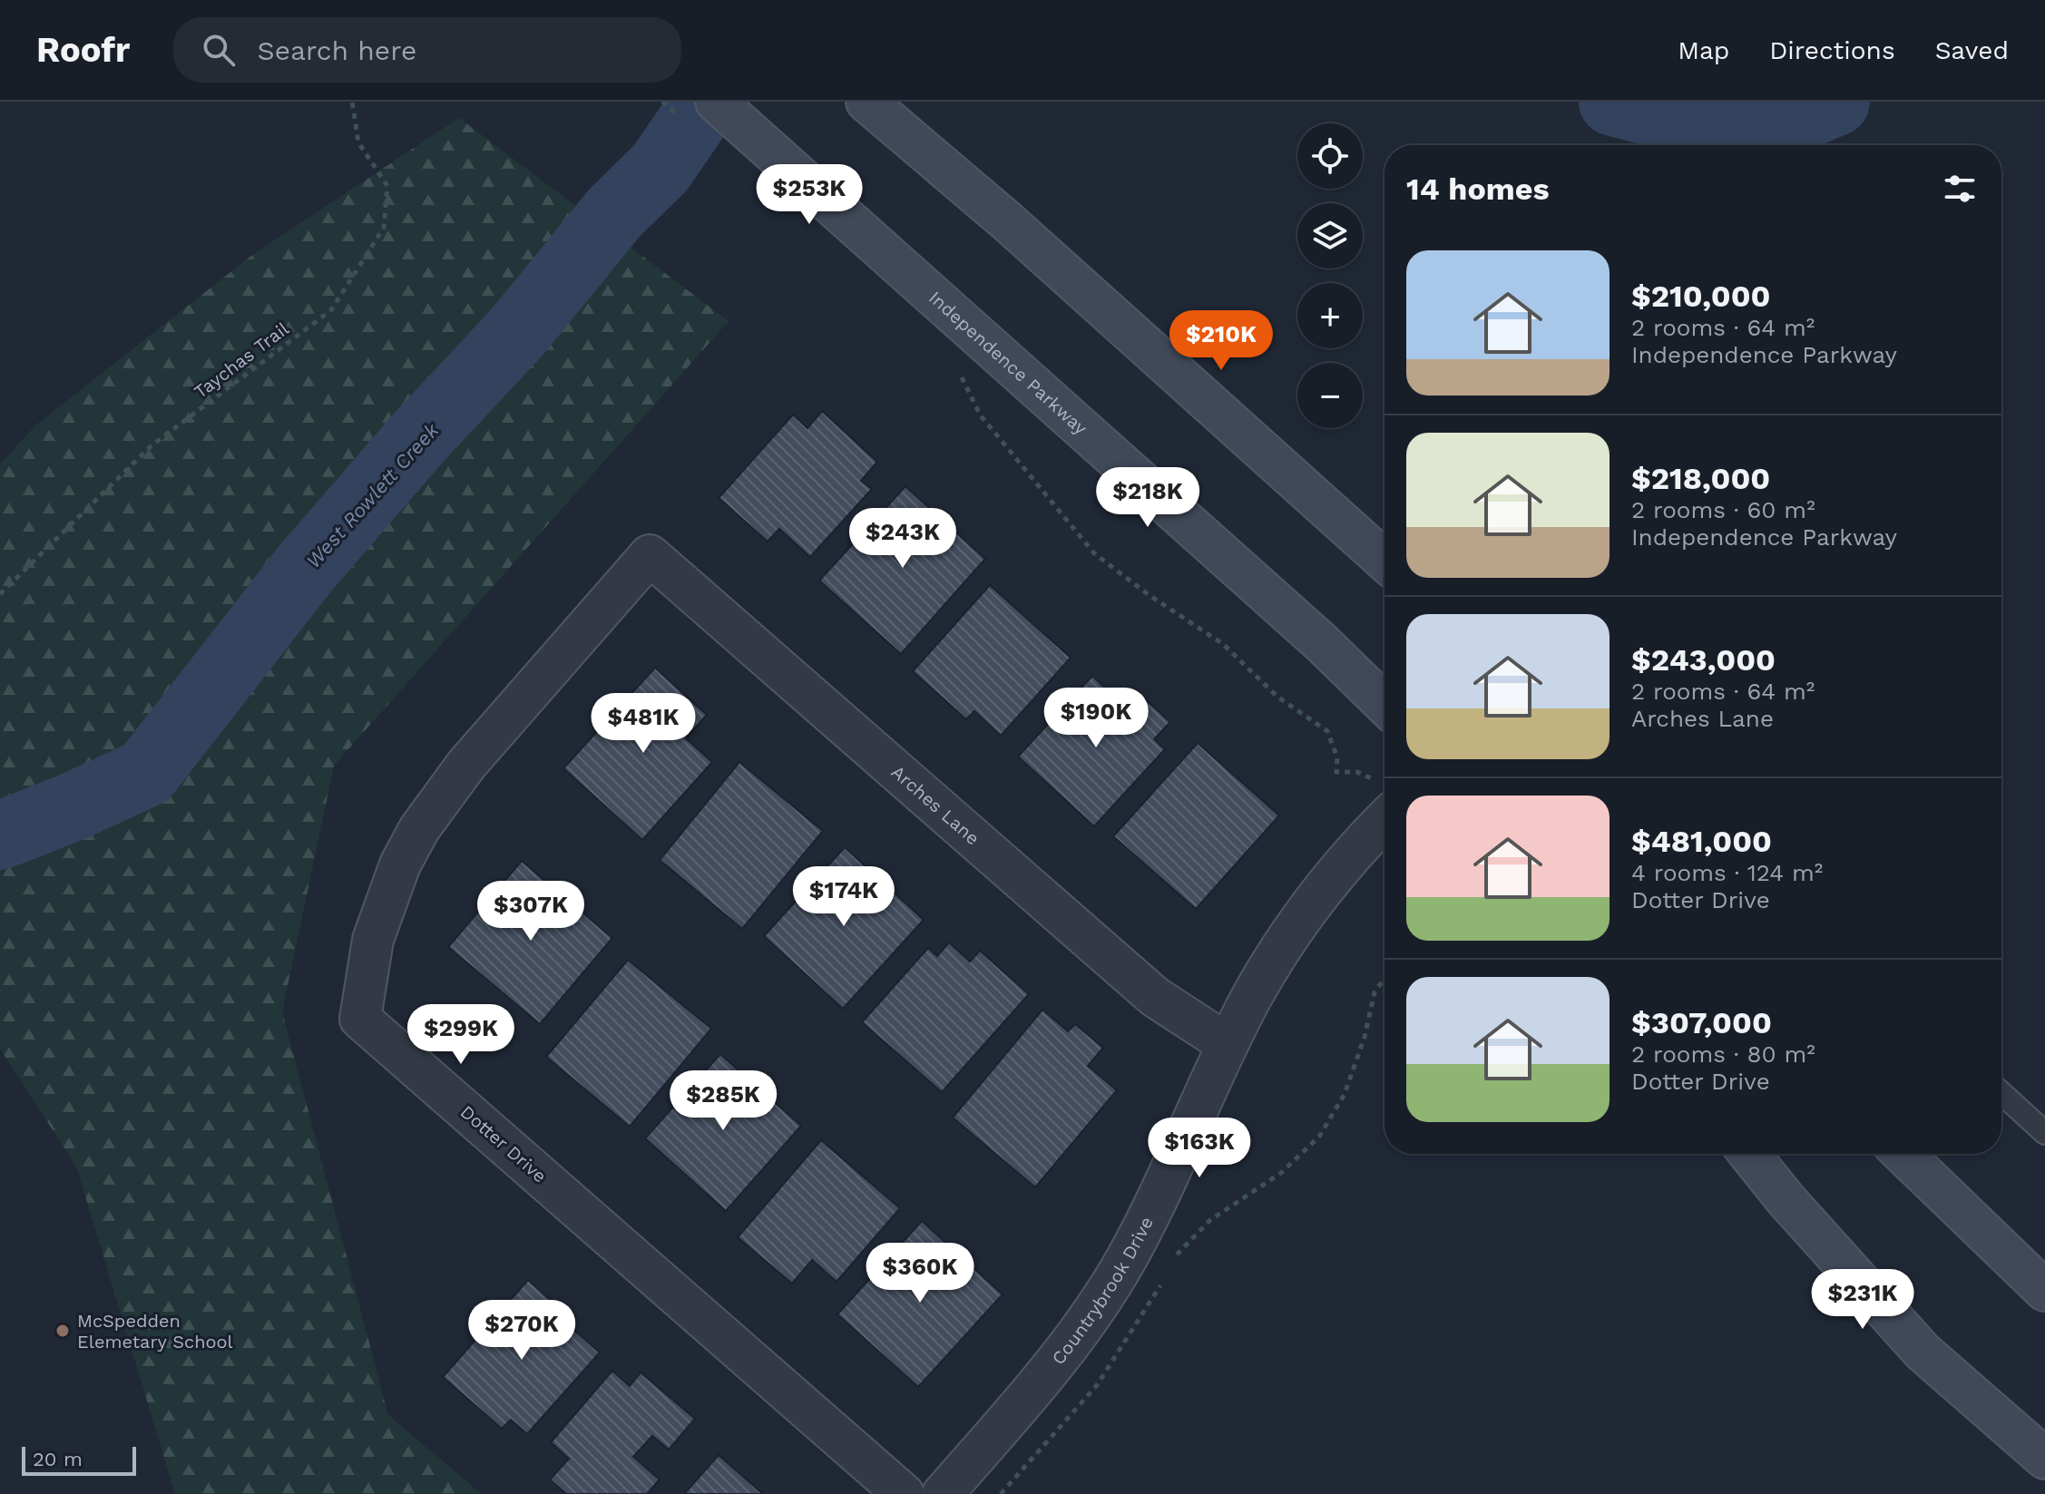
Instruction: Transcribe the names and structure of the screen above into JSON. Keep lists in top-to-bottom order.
{
  "streets": {
    "main road": ["Independence Parkway"],
    "street": ["Arches Lane", "Dotter Drive", "Countrybrook Drive"],
    "path": ["Taychas Trail"]
  },
  "crossings": [
    ["Arches Lane", "Dotter Drive"],
    ["Arches Lane", "Countrybrook Drive"]
  ],
  "water": ["West Rowlett Creek"],
  "places": ["McSpedden Elemetary School"],
  "scale_bar": "20 m",
  "page": {
    "header": "Roofr",
    "search": "Search here",
    "nav": ["Map", "Directions", "Saved"],
    "map_buttons": ["+", "−"],
    "heading": "14 homes",
    "price": [
      "$253K",
      "$210K",
      "$218K",
      "$243K",
      "$190K",
      "$481K",
      "$174K",
      "$307K",
      "$299K",
      "$285K",
      "$163K",
      "$360K",
      "$231K",
      "$270K"
    ],
    "list": [
      {
        "name": "$210,000",
        "note": "2 rooms · 64 m² · Independence Parkway"
      },
      {
        "name": "$218,000",
        "note": "2 rooms · 60 m² · Independence Parkway"
      },
      {
        "name": "$243,000",
        "note": "2 rooms · 64 m² · Arches Lane"
      },
      {
        "name": "$481,000",
        "note": "4 rooms · 124 m² · Dotter Drive"
      },
      {
        "name": "$307,000",
        "note": "2 rooms · 80 m² · Dotter Drive"
      }
    ],
    "scale": "20 m"
  }
}
